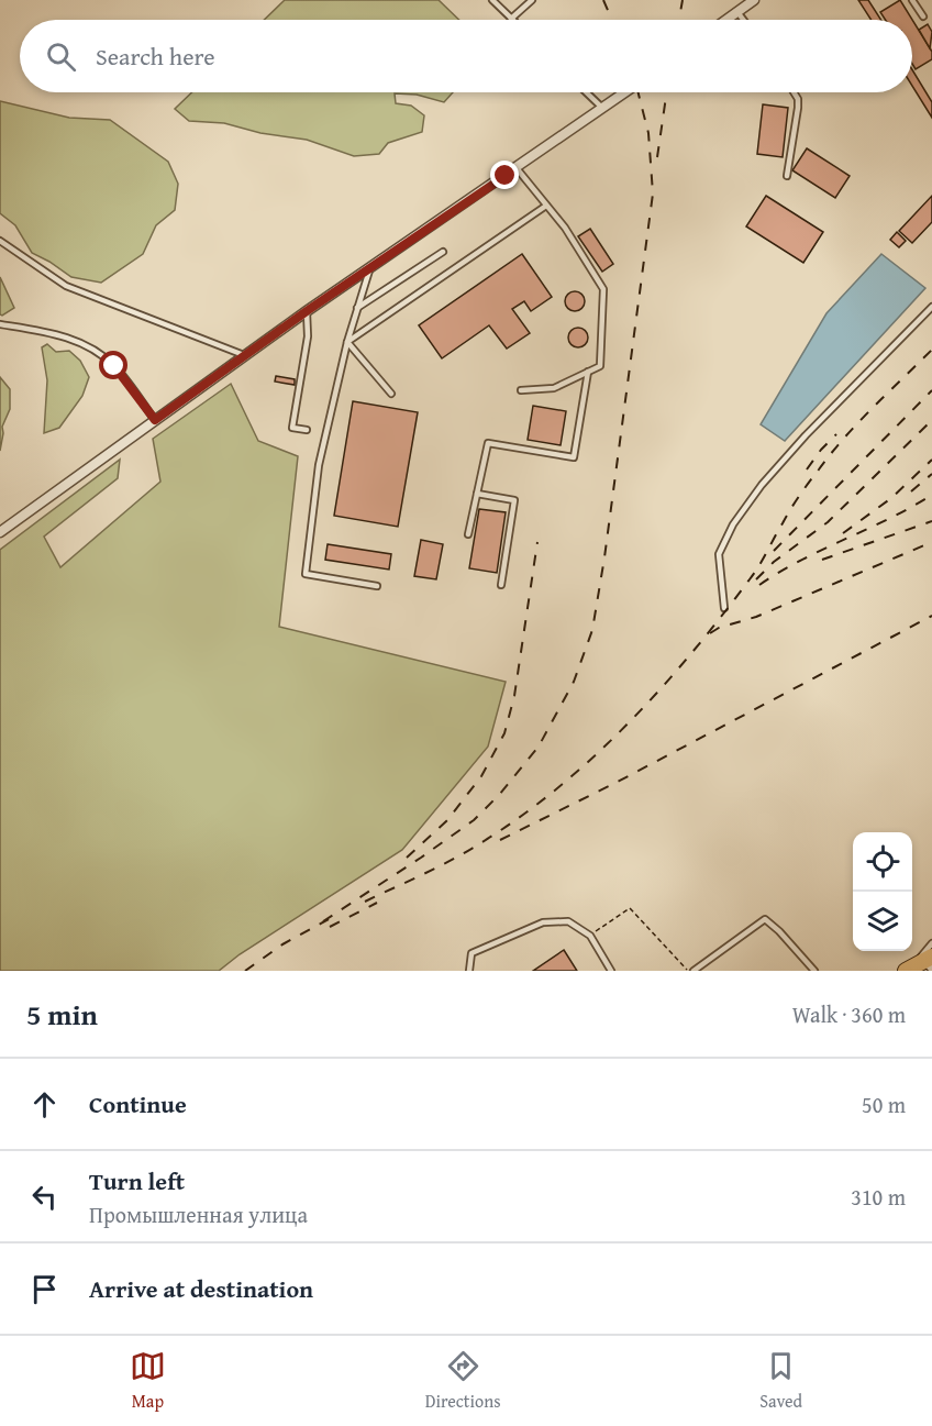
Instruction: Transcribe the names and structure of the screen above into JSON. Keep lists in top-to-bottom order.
{
  "page": {
    "search": "Search here",
    "heading": ["5 min", "Walk · 360 m"],
    "list": [
      ["Continue", "50 m"],
      ["Turn left", "Промышленная улица", "310 m"],
      "Arrive at destination"
    ],
    "nav": ["Map", "Directions", "Saved"]
  }
}
